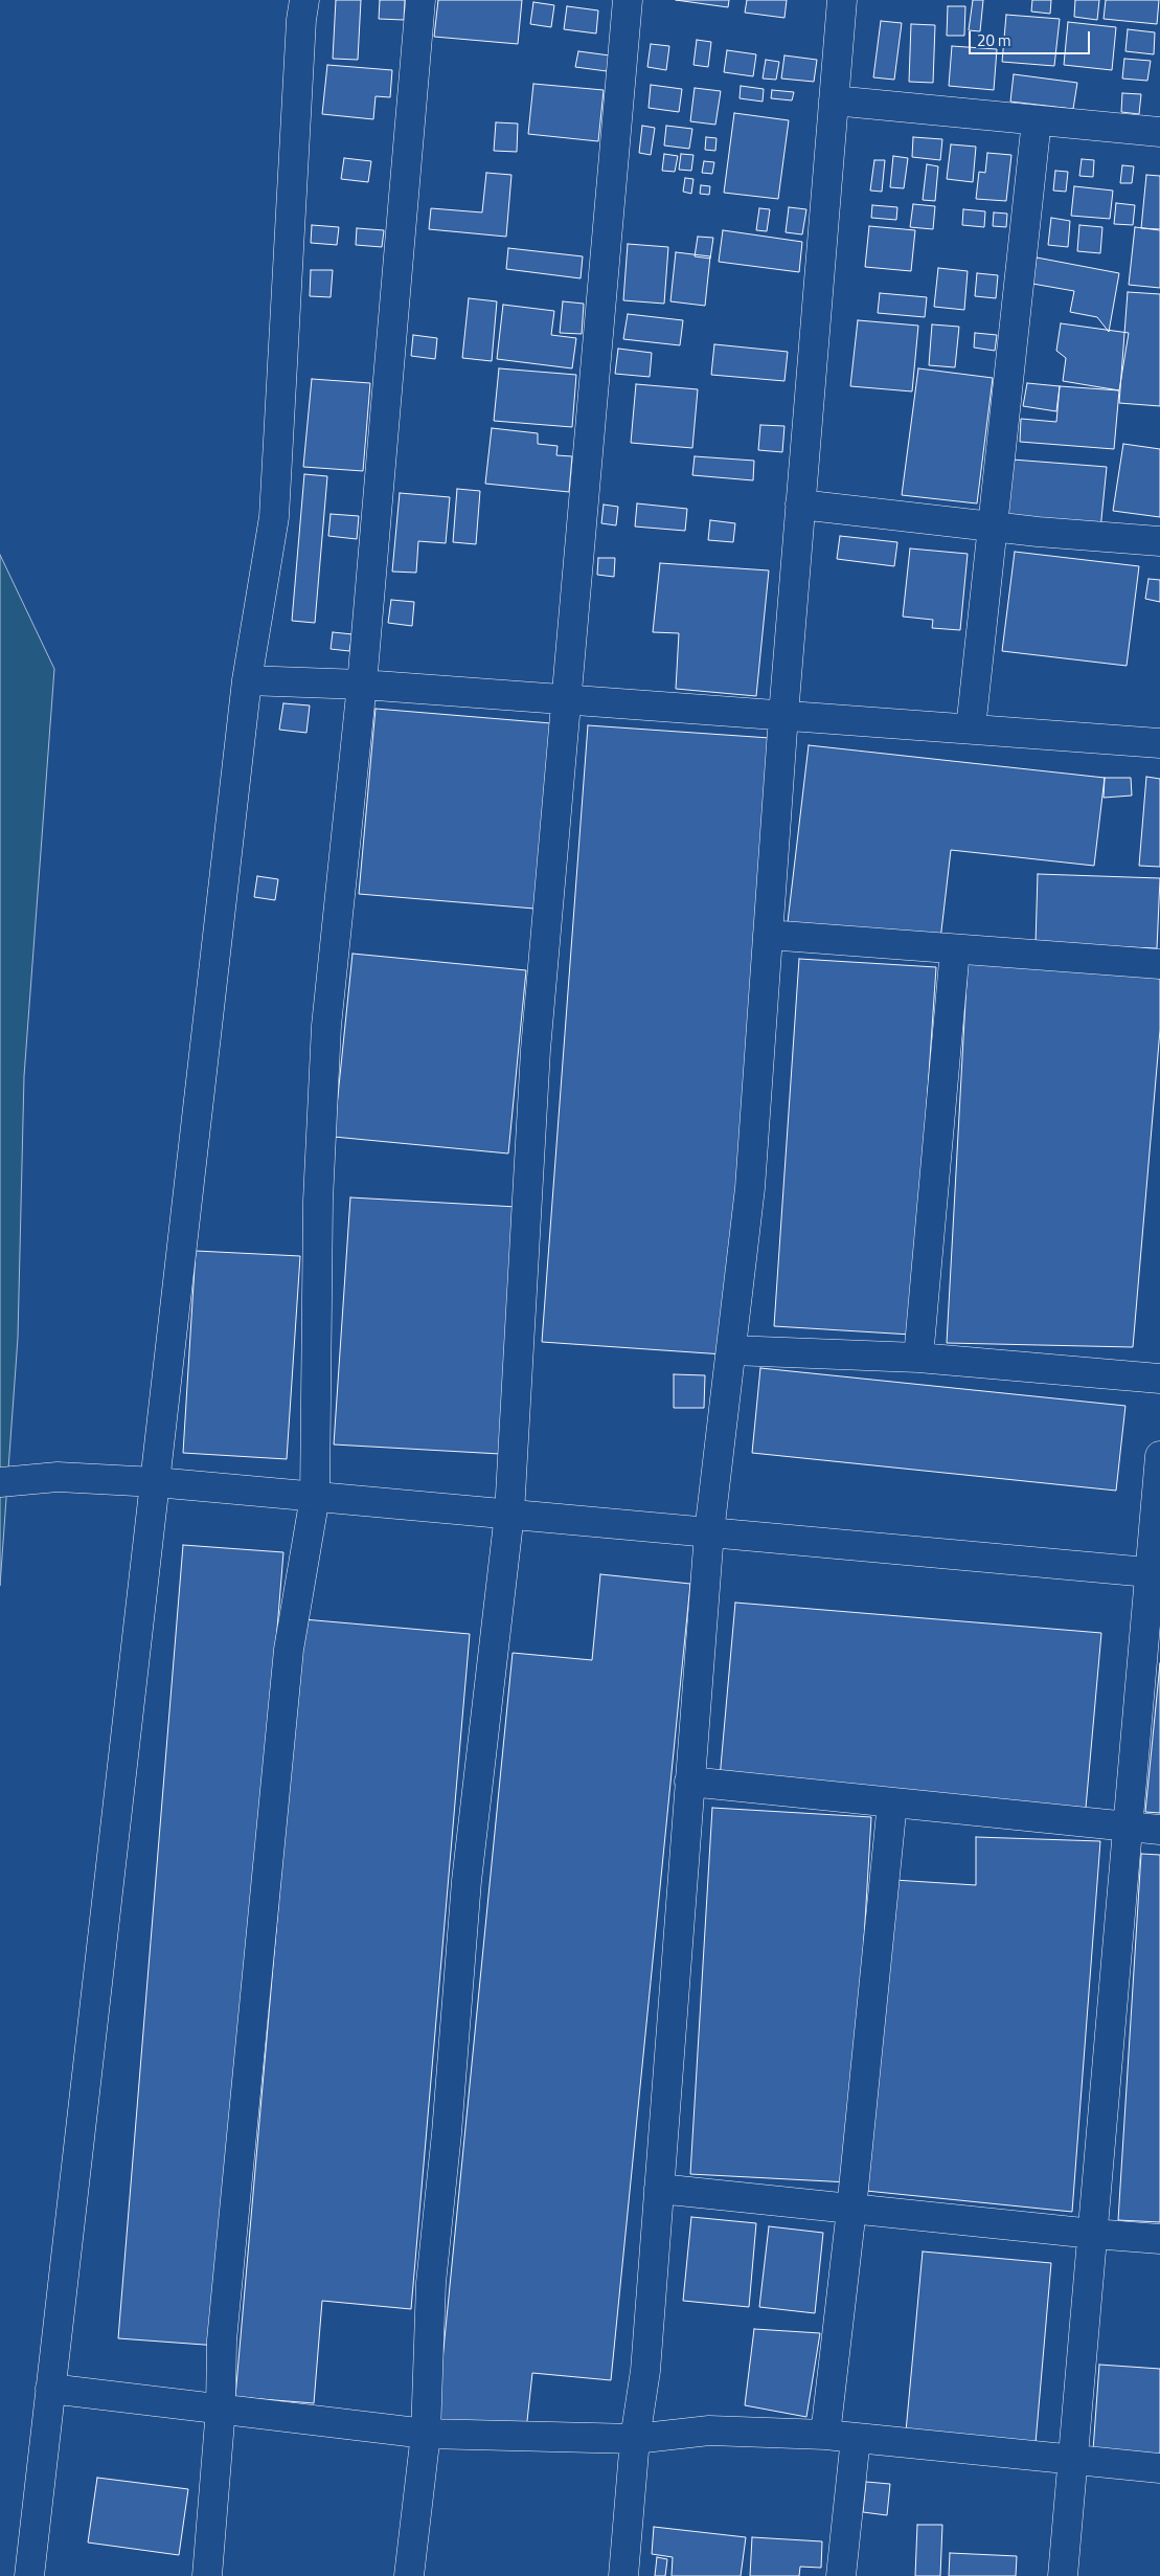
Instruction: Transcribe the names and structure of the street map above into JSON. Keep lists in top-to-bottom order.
{
  "scale_bar": "20 m"
}
